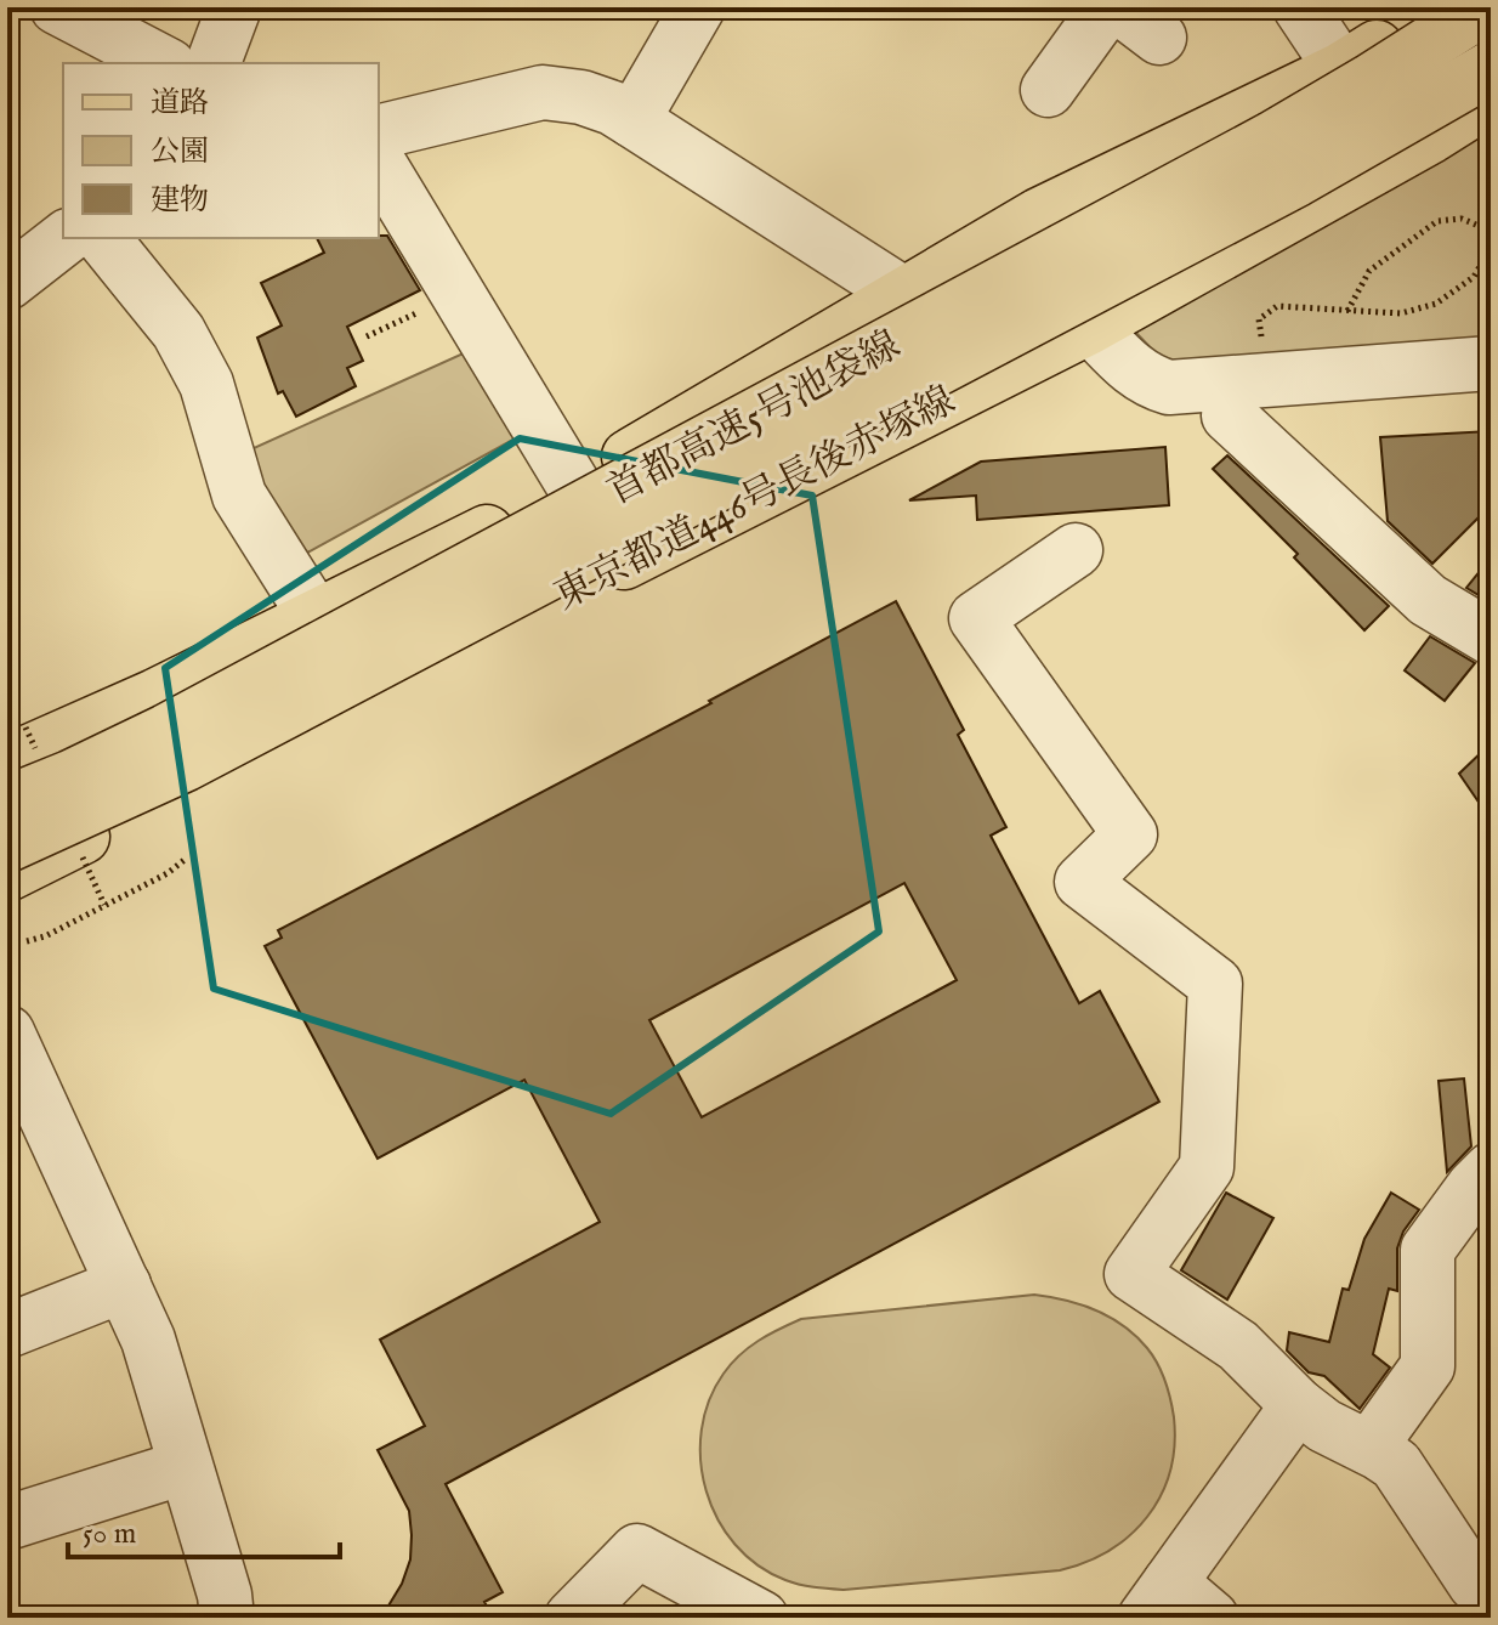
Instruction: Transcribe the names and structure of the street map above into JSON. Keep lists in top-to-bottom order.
{
  "streets": {
    "main road": ["首都高速5号池袋線", "東京都道446号長後赤塚線"]
  },
  "legend": ["道路", "公園", "建物"],
  "scale_bar": "50 m"
}
